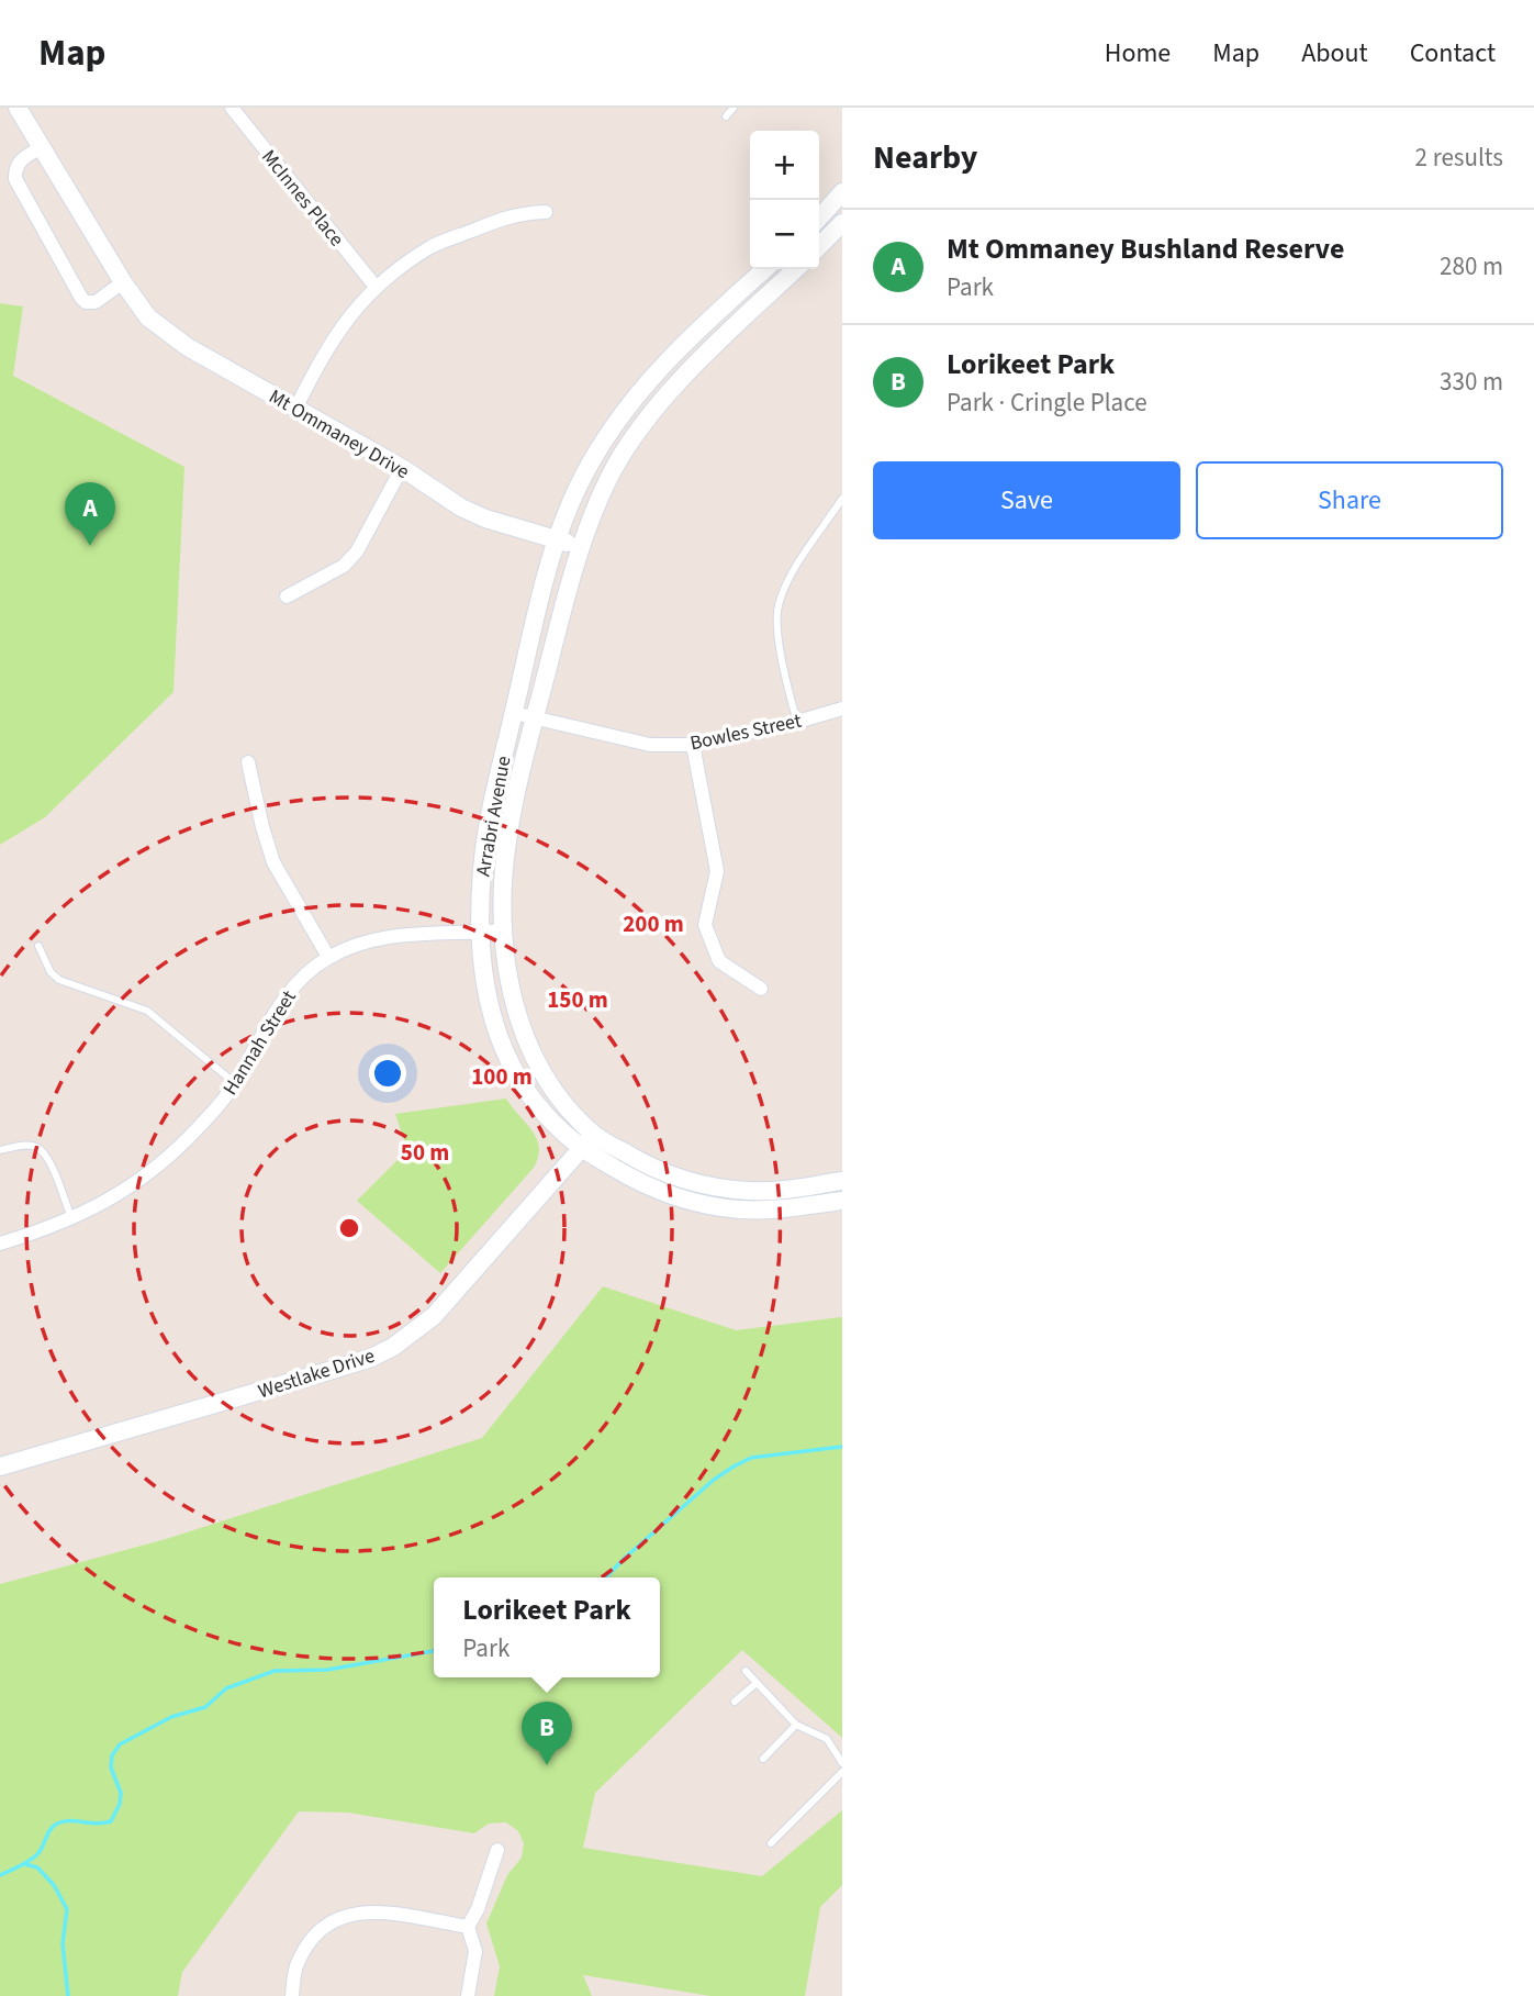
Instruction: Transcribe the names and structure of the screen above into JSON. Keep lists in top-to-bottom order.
{
  "streets": {
    "street": [
      "McInnes Place",
      "Mt Ommaney Drive",
      "Bowles Street",
      "Arrabri Avenue",
      "Hannah Street",
      "Westlake Drive"
    ]
  },
  "crossings": [
    ["Mt Ommaney Drive", "Arrabri Avenue"],
    ["Bowles Street", "Arrabri Avenue"],
    ["Arrabri Avenue", "Hannah Street"],
    ["Arrabri Avenue", "Westlake Drive"]
  ],
  "page": {
    "header": "Map",
    "nav": [
      "Home",
      "Map",
      "About",
      "Contact"
    ],
    "heading": ["Nearby", "2 results"],
    "map_buttons": ["+", "−"],
    "list": [
      {
        "mark": "A",
        "name": "Mt Ommaney Bushland Reserve",
        "note": "Park",
        "value": "280 m"
      },
      {
        "mark": "B",
        "name": "Lorikeet Park",
        "note": "Park · Cringle Place",
        "value": "330 m"
      }
    ],
    "buttons": ["Save", "Share"],
    "pins": ["A", "B"],
    "popup": ["Lorikeet Park", "Park"]
  },
  "rings": [
    "200 m",
    "150 m",
    "100 m",
    "50 m"
  ]
}
